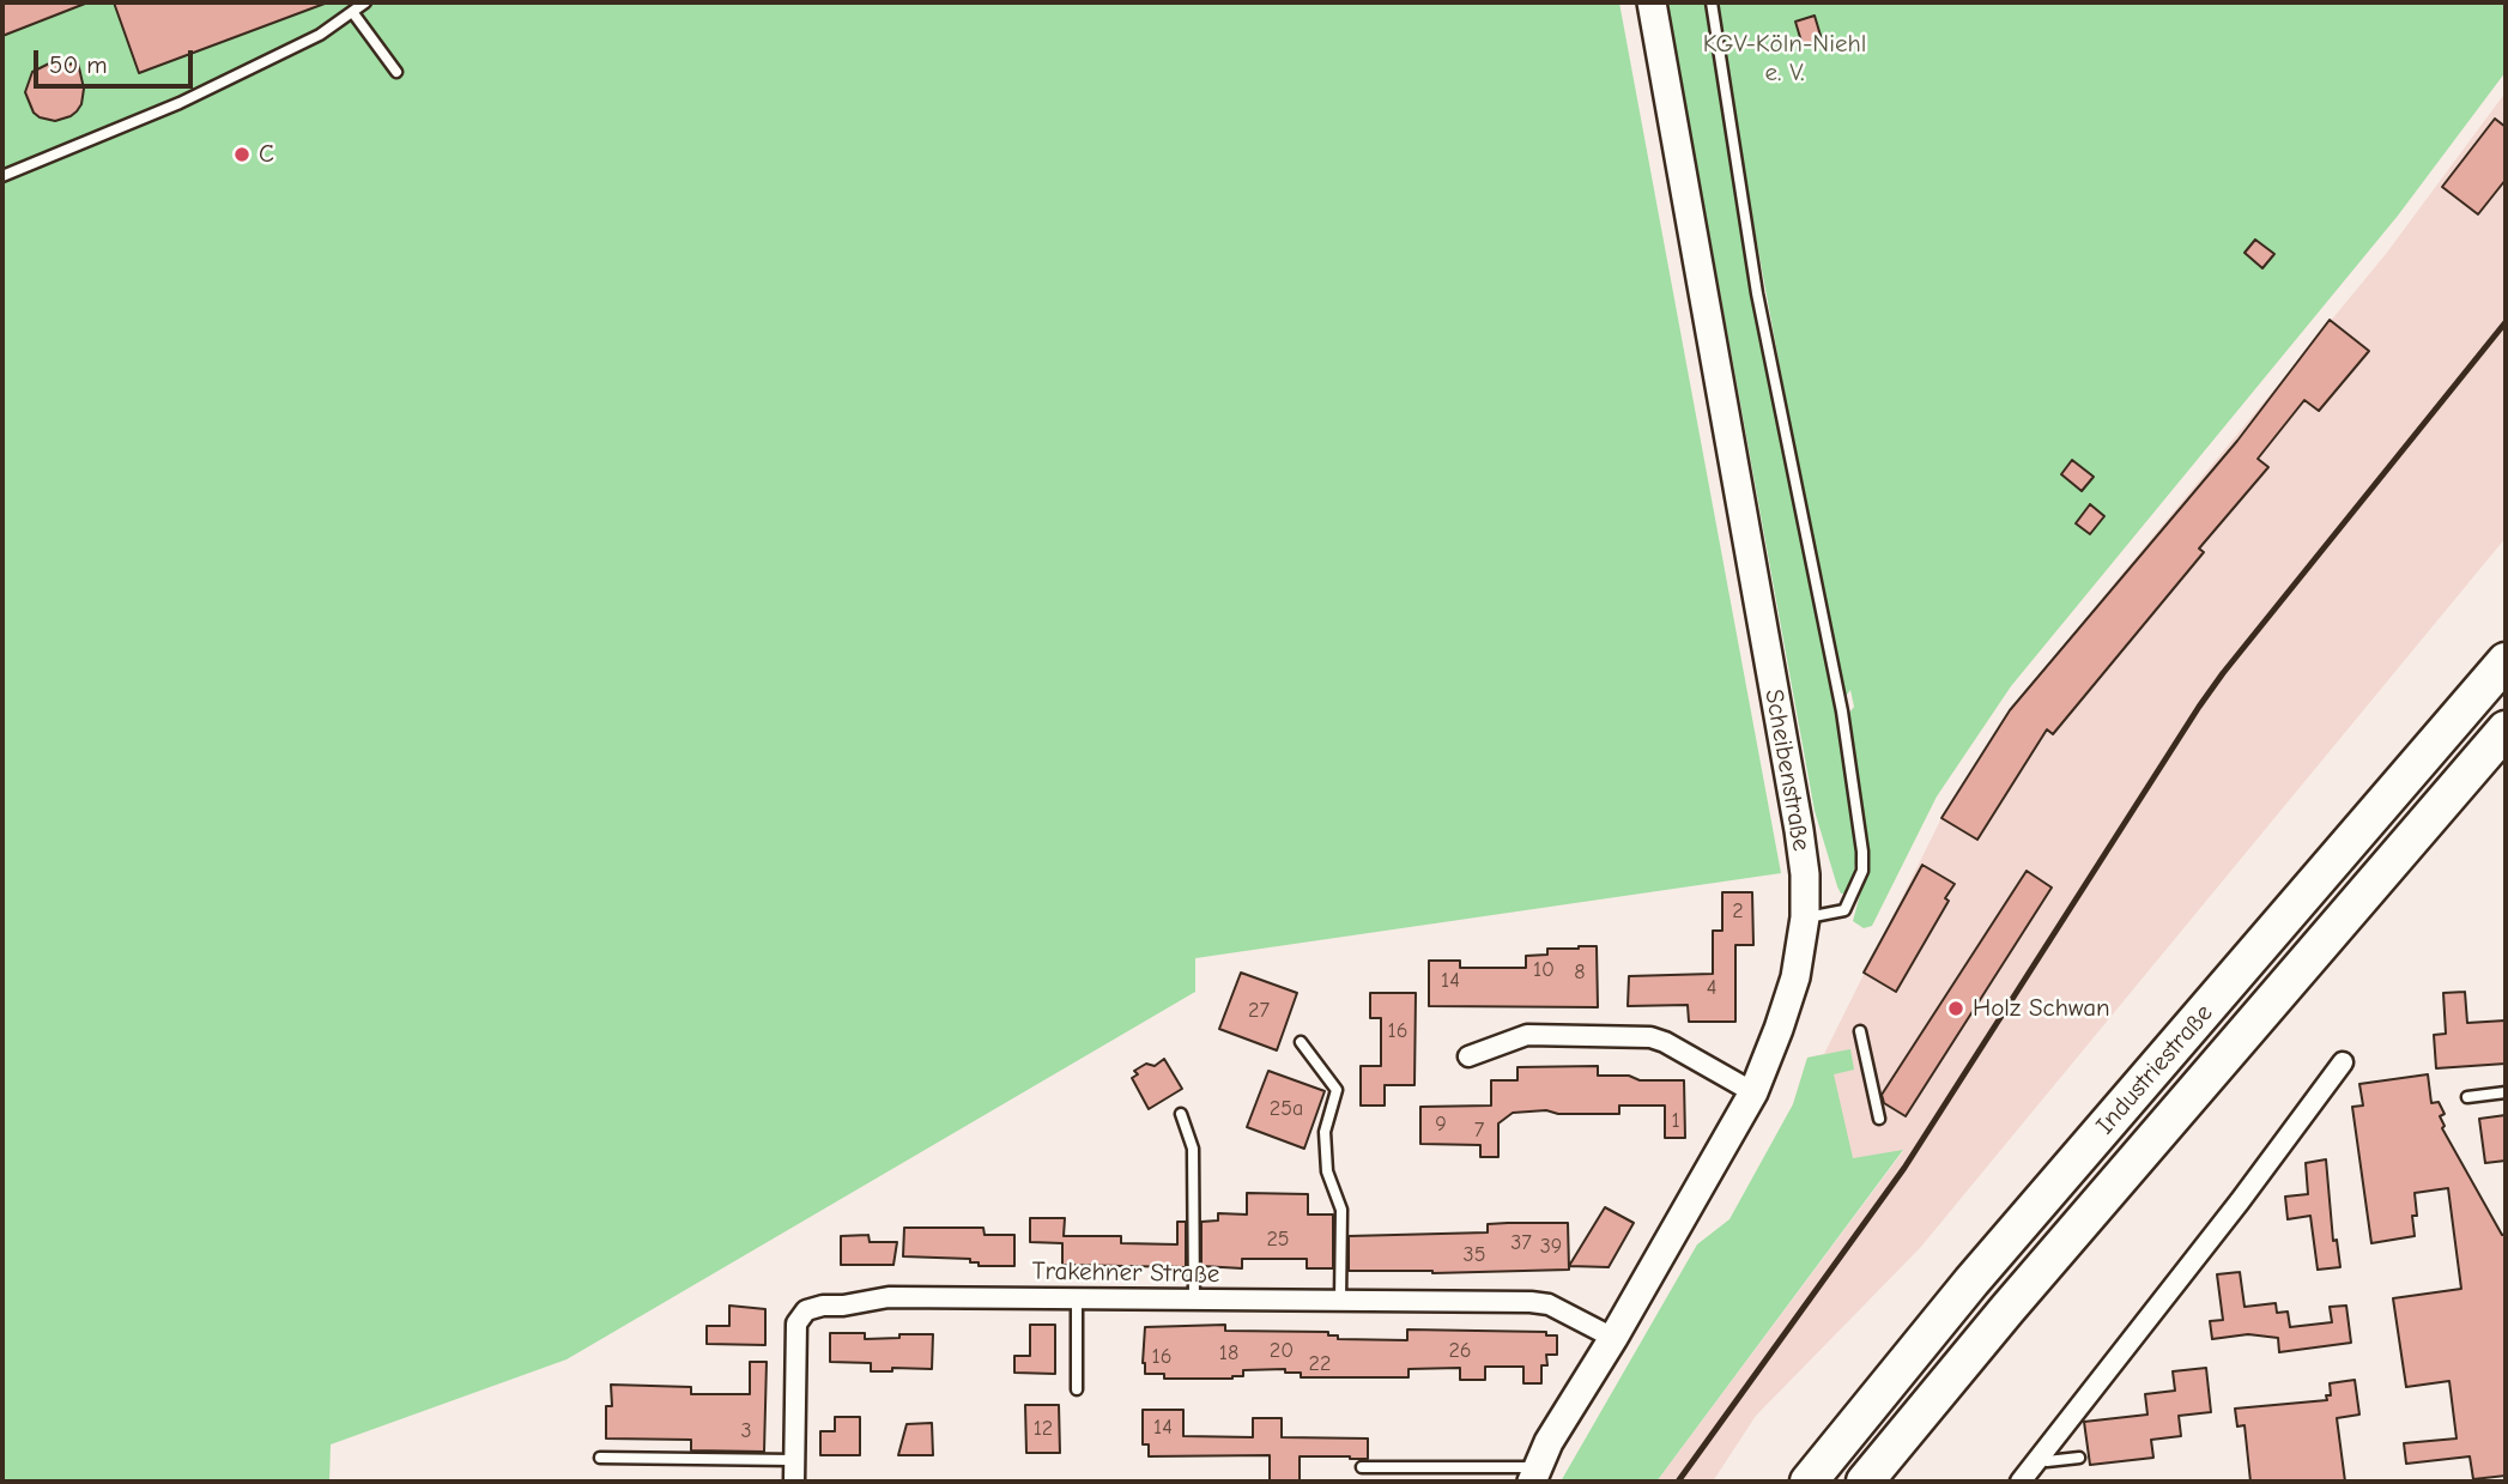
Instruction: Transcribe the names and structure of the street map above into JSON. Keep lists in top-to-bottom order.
{
  "streets": {
    "highway": ["Industriestraße"],
    "street": ["Scheibenstraße", "Trakehner Straße"]
  },
  "crossings": [
    ["Scheibenstraße", "Trakehner Straße"]
  ],
  "parks": ["KGV-Köln-Niehl e. V."],
  "places": ["C", "Holz Schwan"],
  "house_numbers": [
    "2",
    "10",
    "8",
    "14",
    "4",
    "27",
    "16",
    "25a",
    "1",
    "9",
    "7",
    "25",
    "37",
    "39",
    "35",
    "20",
    "26",
    "18",
    "16",
    "22",
    "14",
    "12",
    "3"
  ],
  "scale_bar": "50 m"
}
